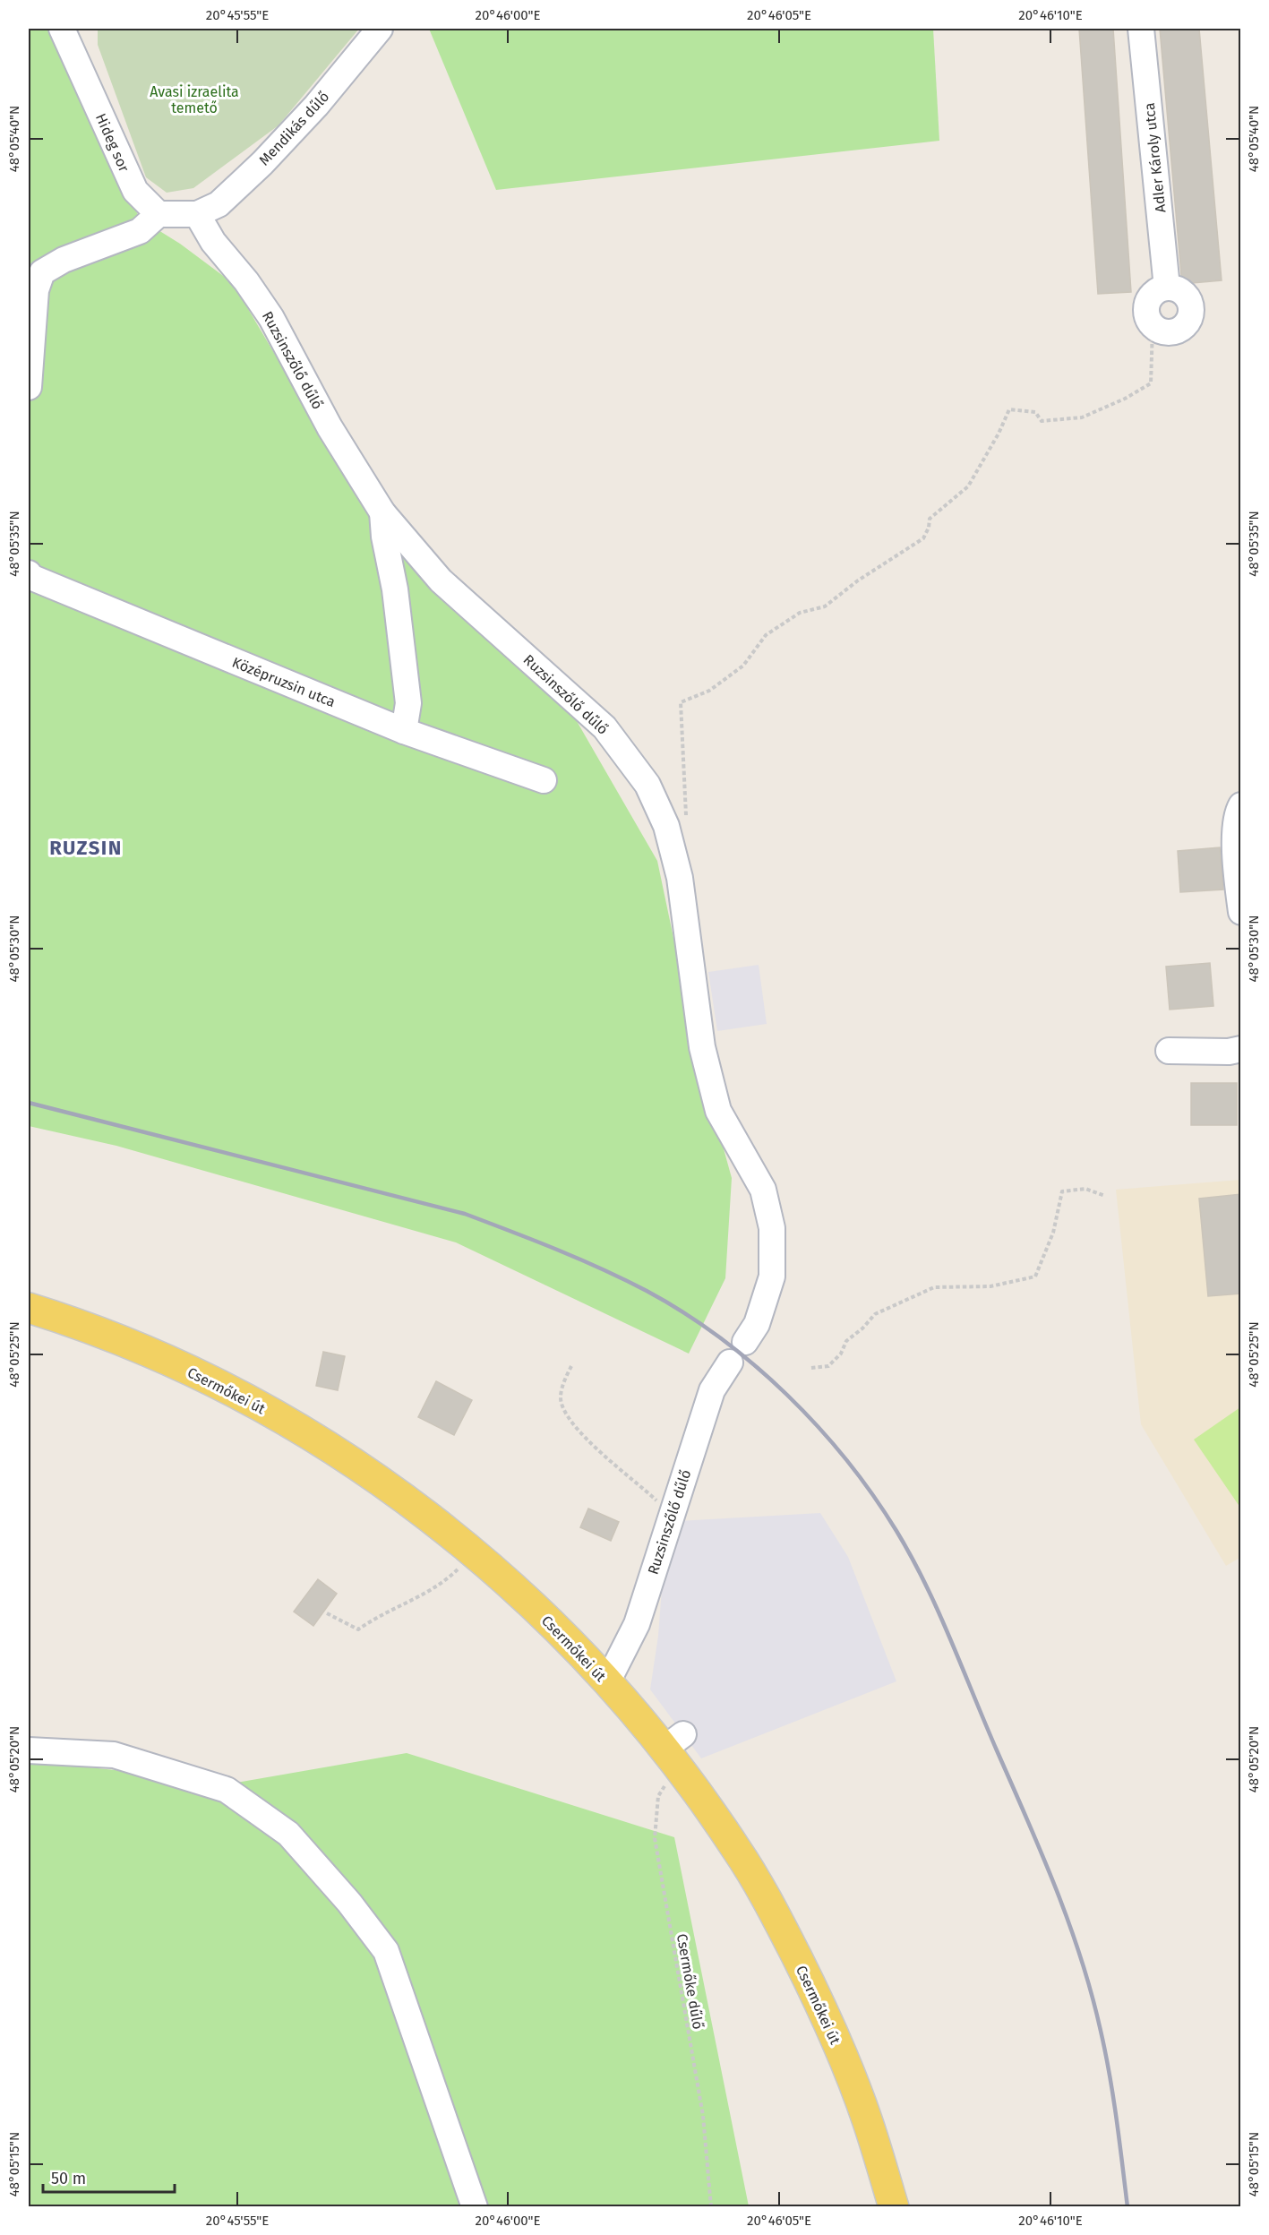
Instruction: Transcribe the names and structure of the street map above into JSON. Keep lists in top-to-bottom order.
{
  "streets": {
    "main road": ["Csermőkei út"],
    "street": [
      "Mendikás dűlő",
      "Hideg sor",
      "Adler Károly utca",
      "Ruzsinszőlő dűlő",
      "Középruzsin utca"
    ],
    "path": ["Csermőke dűlő"]
  },
  "crossings": [
    ["Mendikás dűlő", "Ruzsinszőlő dűlő"],
    ["Ruzsinszőlő dűlő", "Csermőkei út"],
    ["Csermőkei út", "Csermőke dűlő"]
  ],
  "districts": ["RUZSIN"],
  "parks": ["Avasi izraelita temető"],
  "scale_bar": "50 m",
  "coordinates": [
    "20°45'55\"E",
    "20°46'00\"E",
    "20°46'05\"E",
    "20°46'10\"E",
    "48°05'40\"N",
    "48°05'35\"N",
    "48°05'30\"N",
    "48°05'25\"N",
    "48°05'20\"N",
    "48°05'15\"N"
  ]
}
